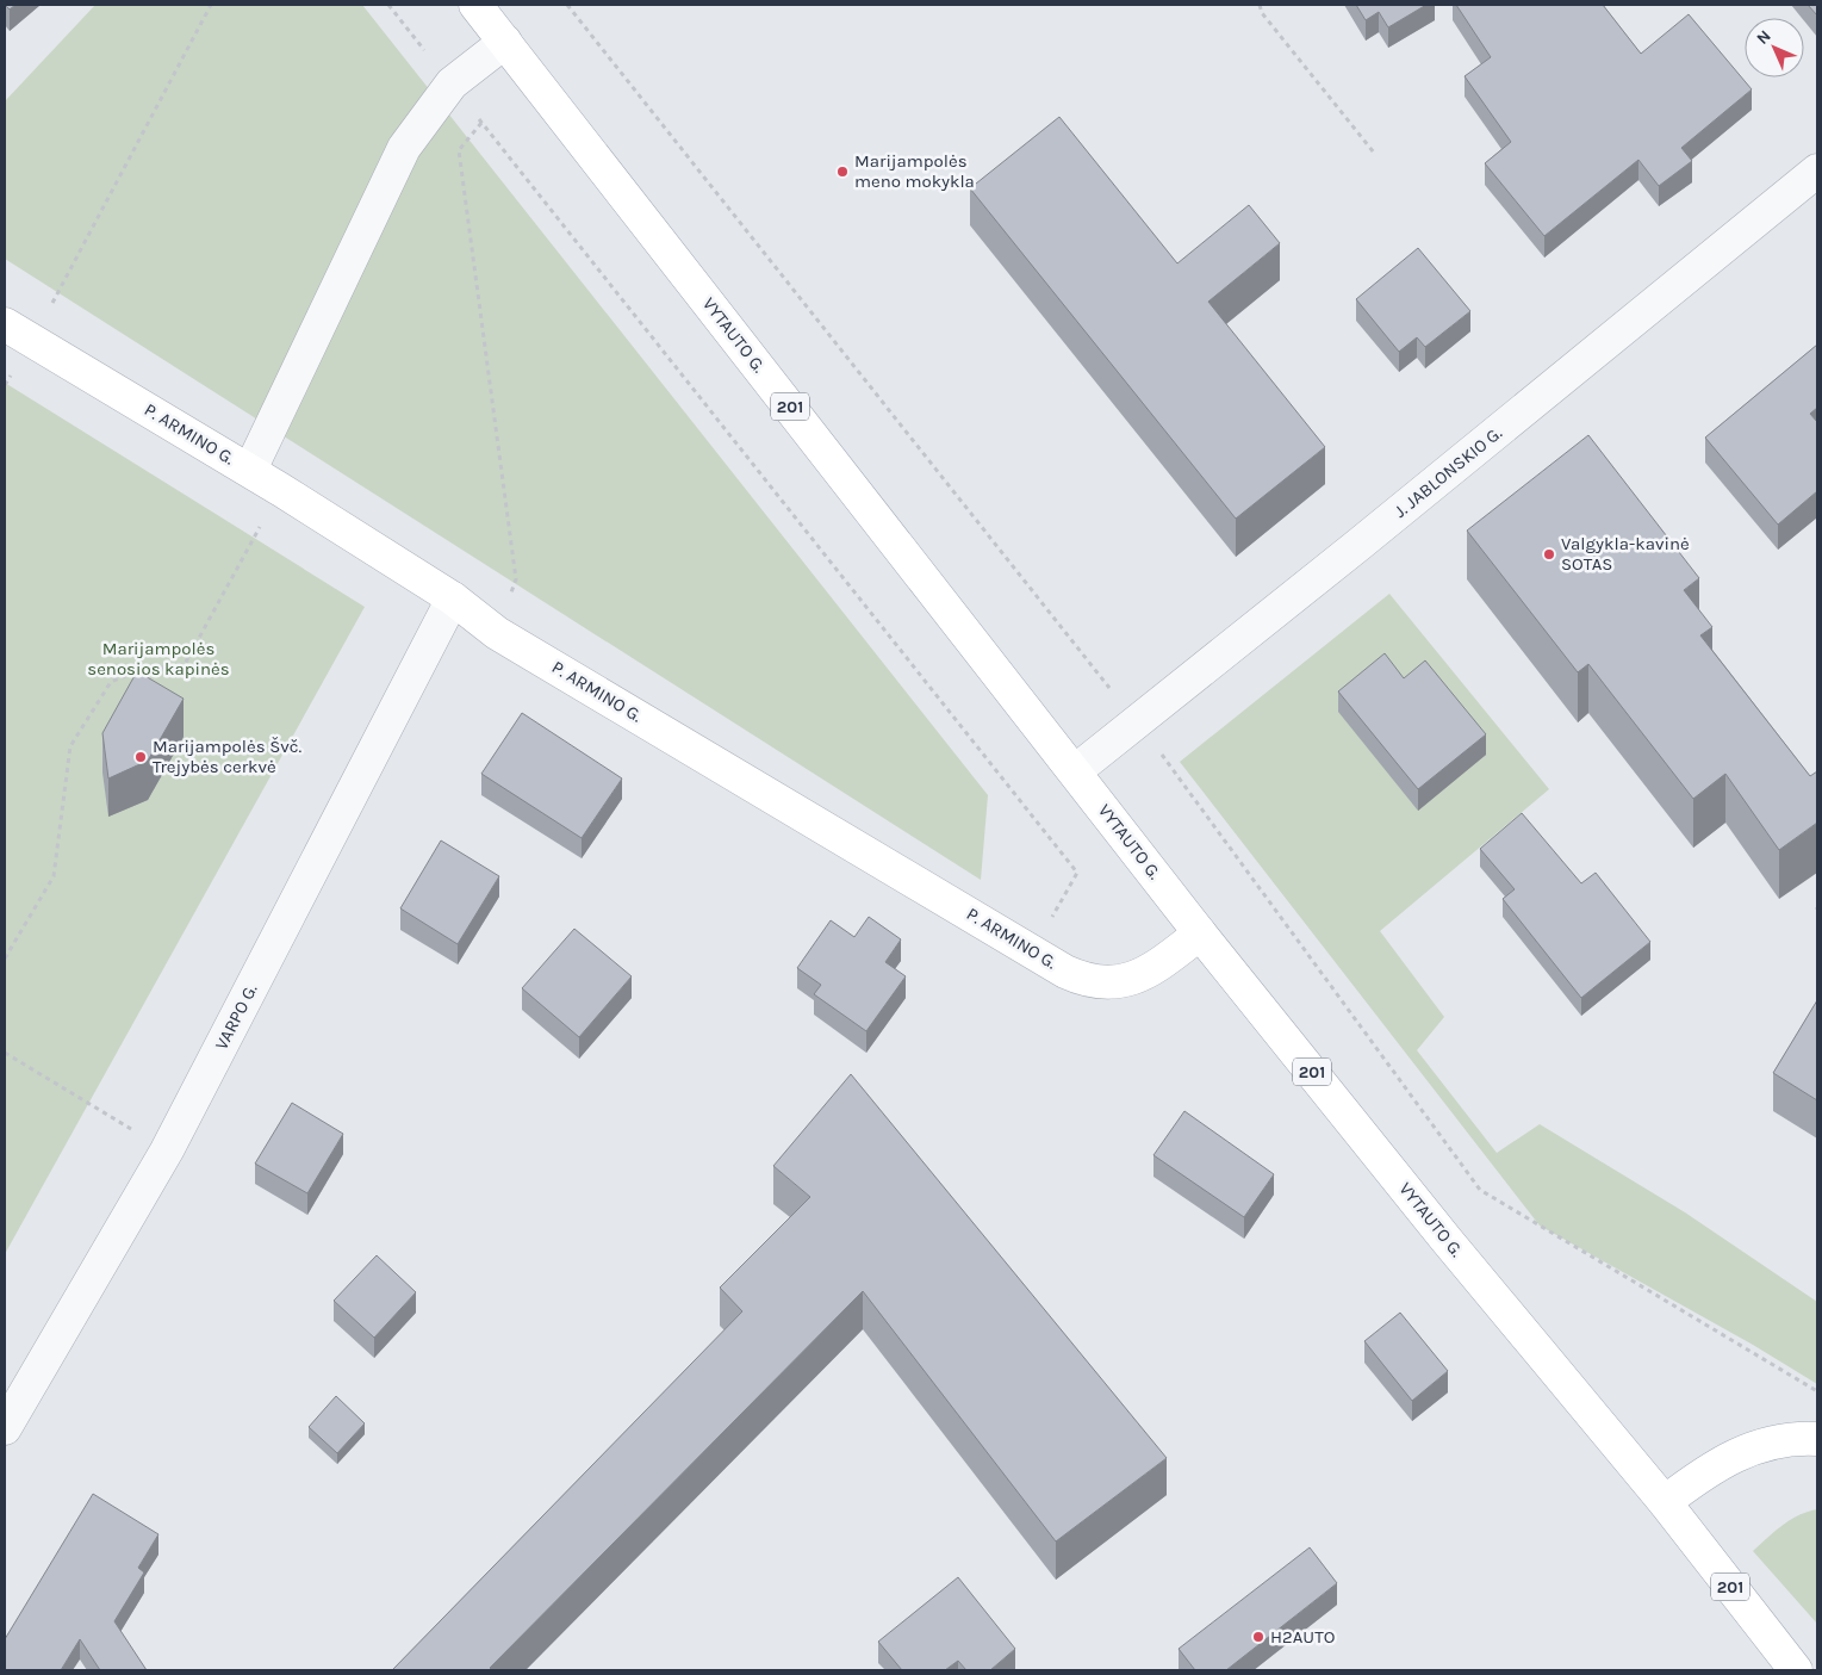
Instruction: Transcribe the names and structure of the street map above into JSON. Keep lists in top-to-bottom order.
{
  "streets": {
    "main road": ["VYTAUTO G.", "201", "P. ARMINO G."],
    "street": ["J. JABLONSKIO G.", "VARPO G."]
  },
  "crossings": [
    ["VYTAUTO G.", "P. ARMINO G."],
    ["VYTAUTO G.", "J. JABLONSKIO G."],
    ["P. ARMINO G.", "VARPO G."]
  ],
  "parks": ["Marijampolės senosios kapinės"],
  "places": [
    "Marijampolės meno mokykla",
    "Valgykla-kavinė SOTAS",
    "Marijampolės Švč. Trejybės cerkvė",
    "H2AUTO"
  ],
  "north": "top left"
}
